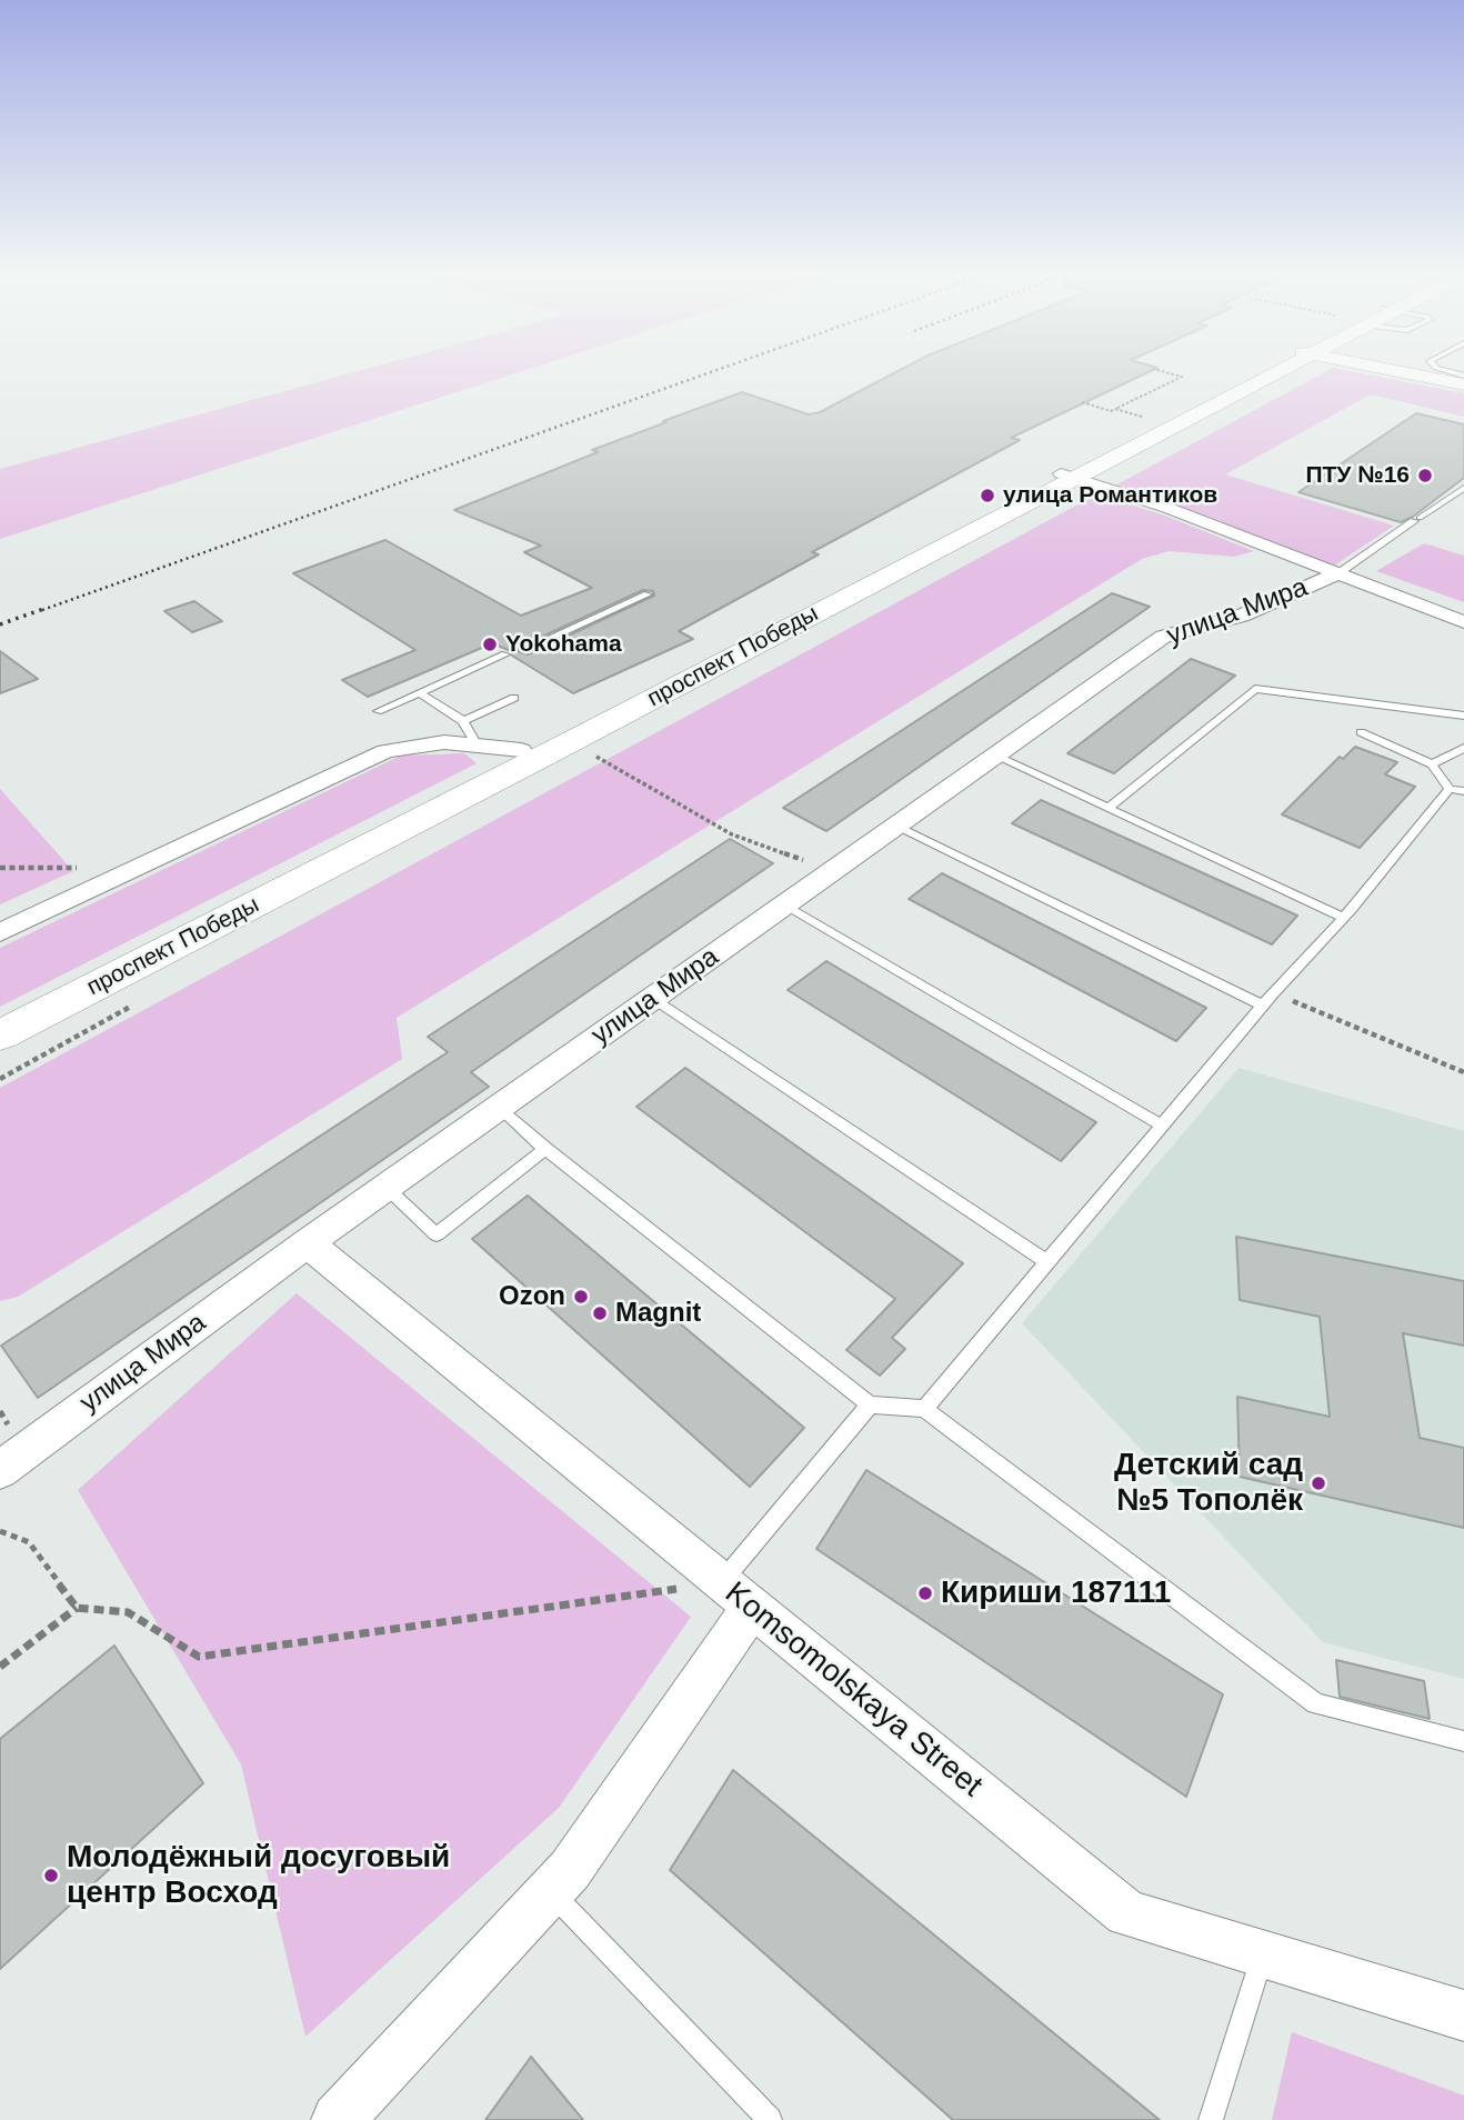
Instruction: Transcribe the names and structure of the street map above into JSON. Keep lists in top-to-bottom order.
{
  "streets": {
    "main road": ["проспект Победы"],
    "street": ["улица Мира", "Komsomolskaya Street"]
  },
  "crossings": [
    ["улица Мира", "Komsomolskaya Street"]
  ],
  "places": [
    "ПТУ №16",
    "улица Романтиков",
    "Yokohama",
    "Ozon",
    "Magnit",
    "Детский сад №5 Тополёк",
    "Кириши 187111",
    "Молодёжный досуговый центр Восход"
  ]
}
